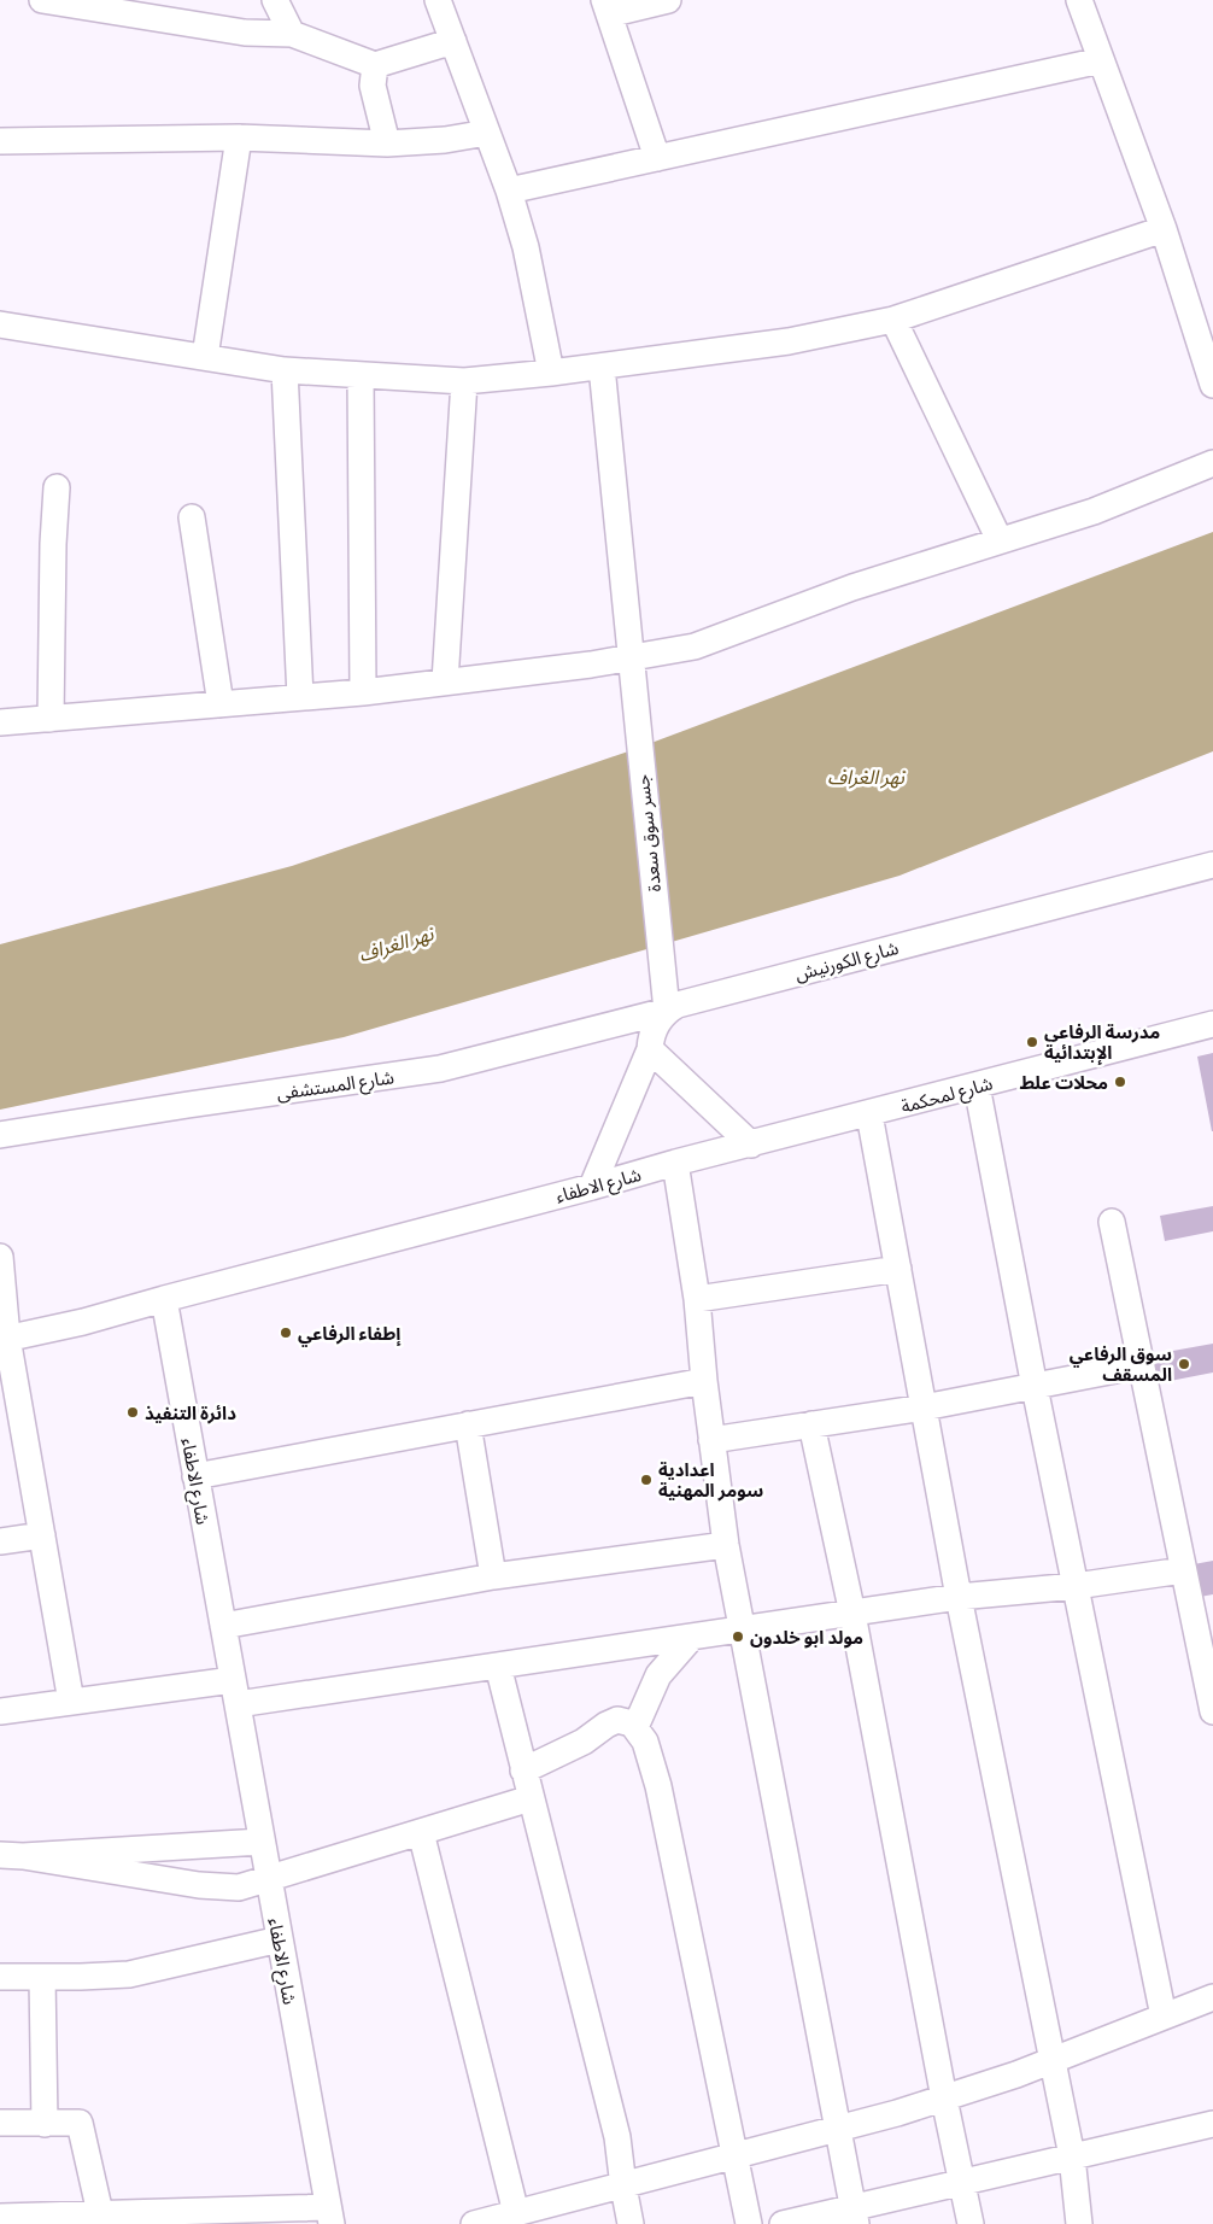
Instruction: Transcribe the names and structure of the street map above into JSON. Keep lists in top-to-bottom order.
{
  "streets": {
    "street": [
      "جسر سوق سعدة",
      "شارع الكورنيش",
      "شارع المستشفى",
      "شارع لمحكمة",
      "شارع الاطفاء"
    ]
  },
  "crossings": [
    ["جسر سوق سعدة", "شارع الكورنيش"],
    ["جسر سوق سعدة", "شارع المستشفى"],
    ["شارع الكورنيش", "شارع المستشفى"],
    ["شارع لمحكمة", "شارع الاطفاء"]
  ],
  "water": ["نهر الغراف"],
  "places": [
    "مدرسة الرفاعي الإبتدائية",
    "محلات علط",
    "إطفاء الرفاعي",
    "سوق الرفاعي المسقف",
    "دائرة التنفيذ",
    "اعدادية سومر المهنية",
    "مولد ابو خلدون"
  ]
}
